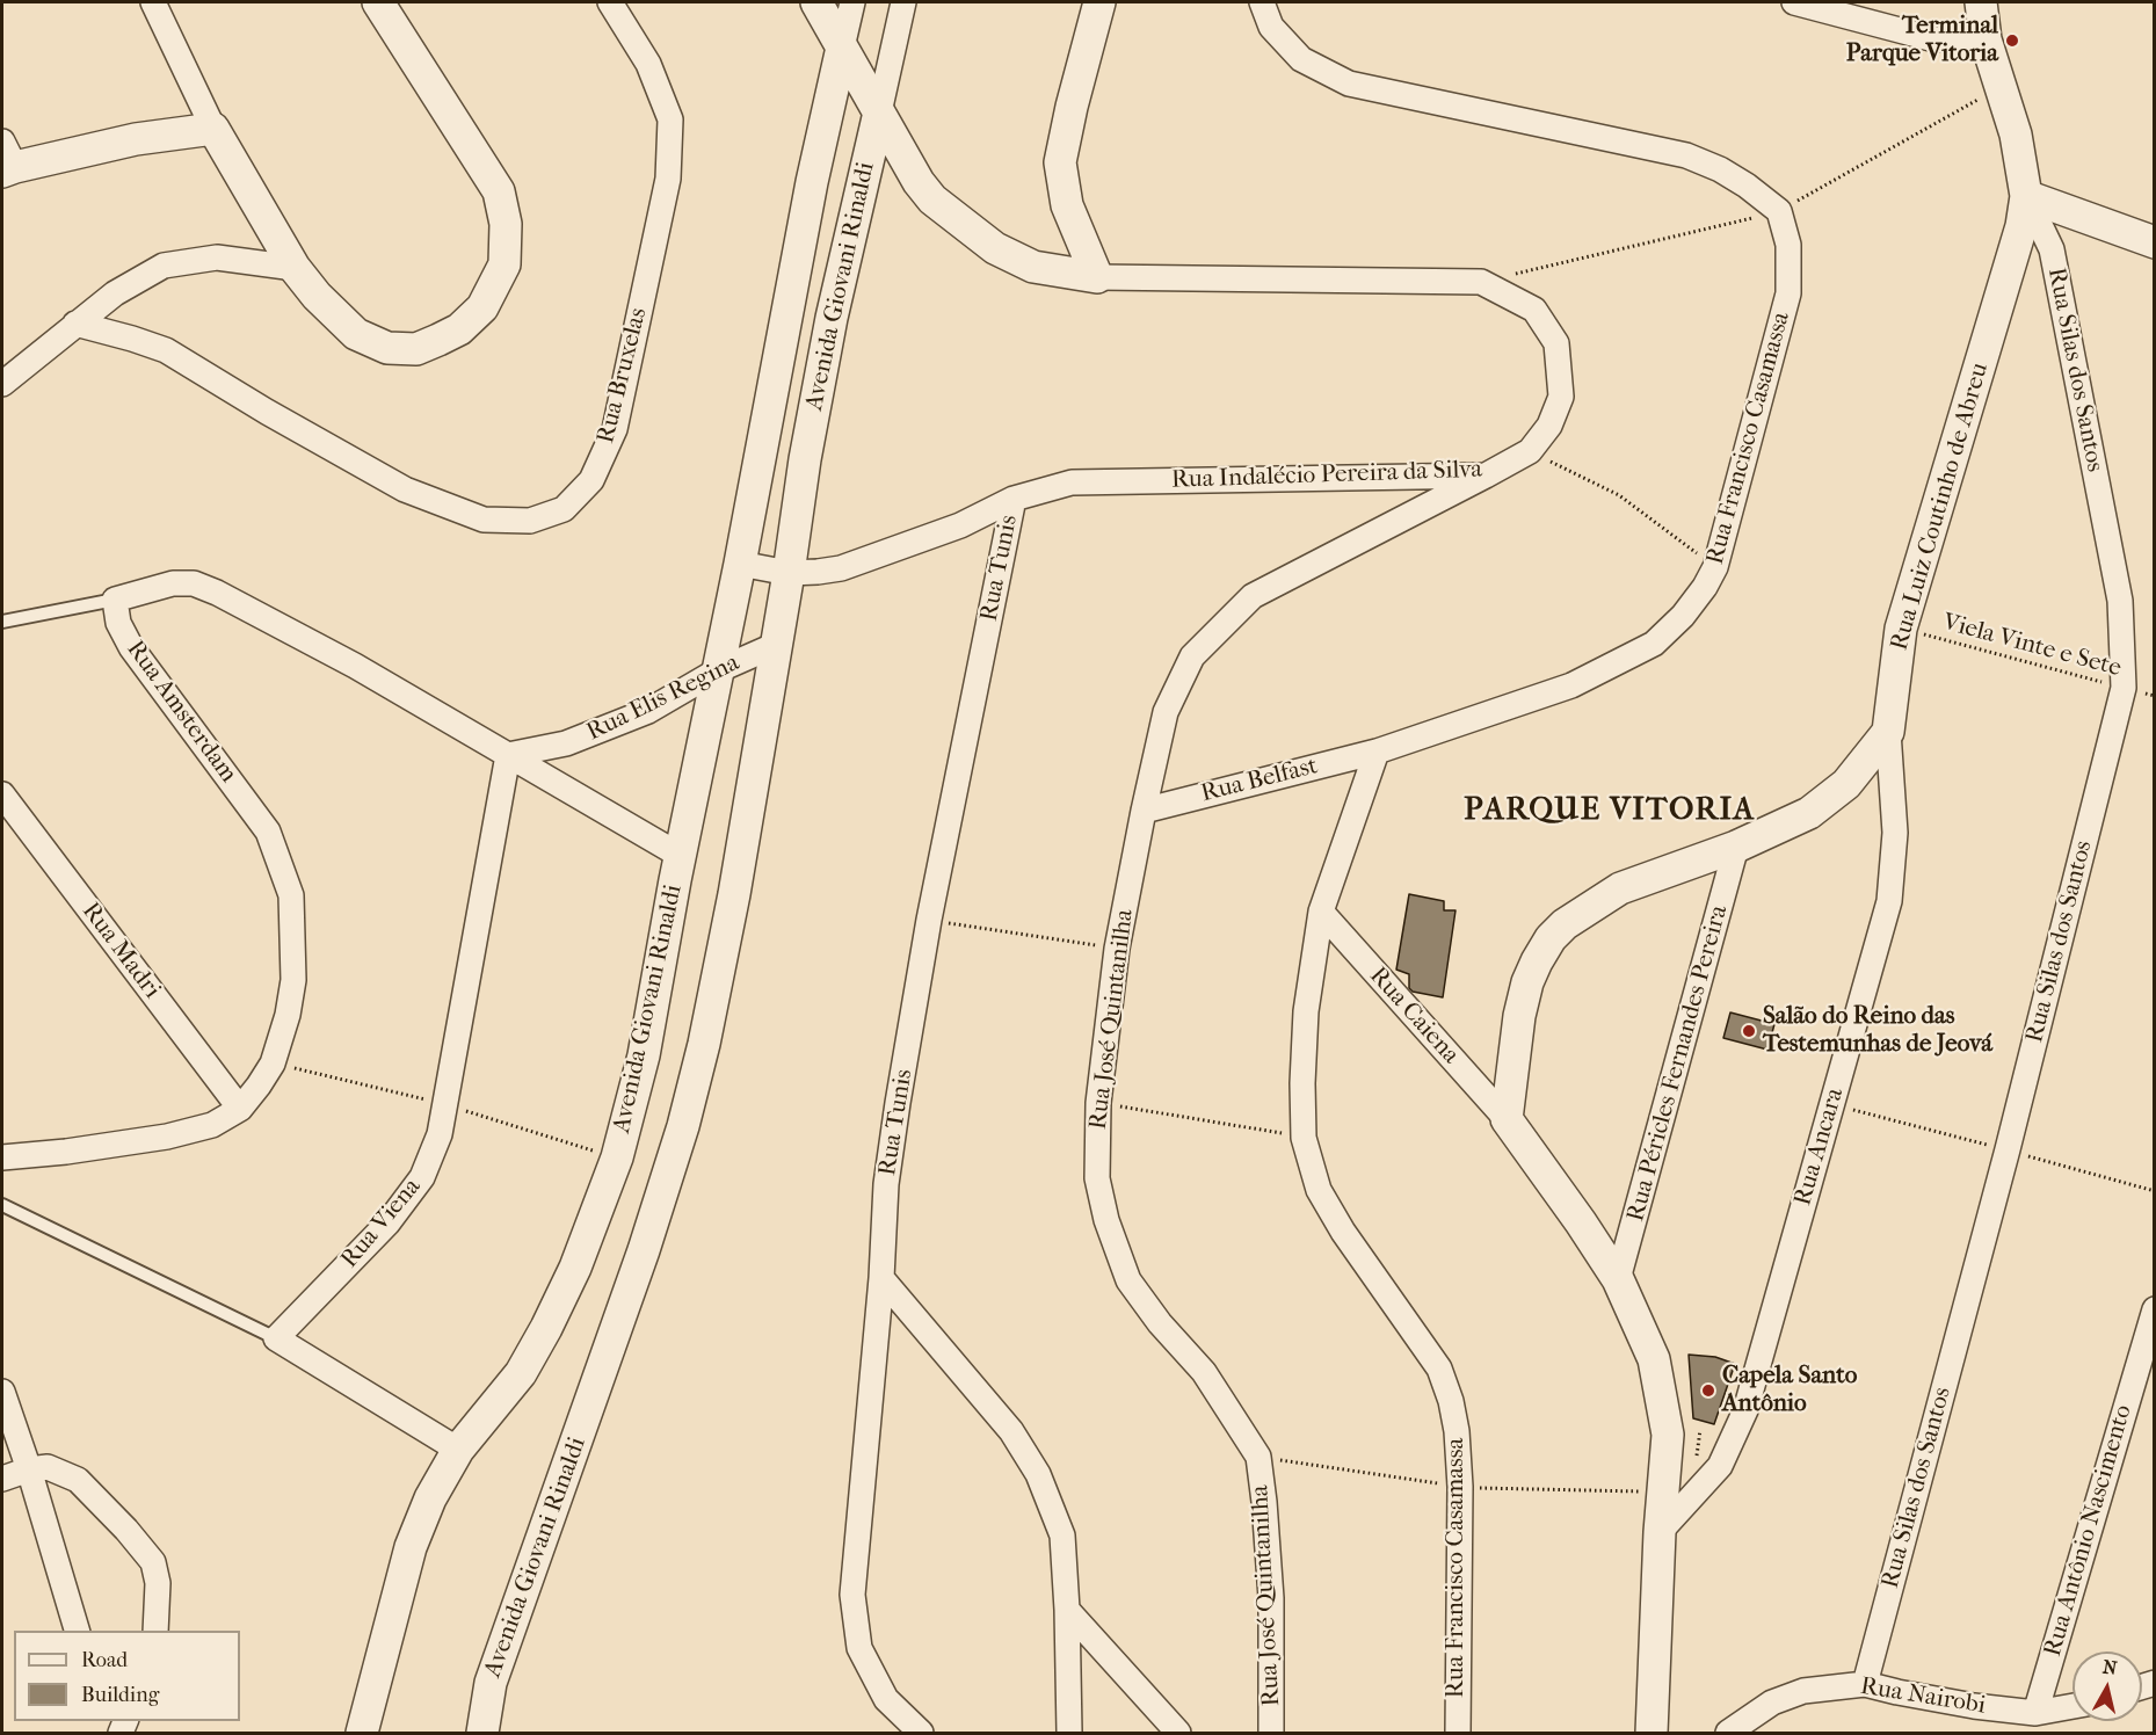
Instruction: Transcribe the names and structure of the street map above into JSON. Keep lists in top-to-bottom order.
{
  "streets": {
    "street": [
      "Avenida Giovani Rinaldi",
      "Rua Silas dos Santos",
      "Rua Bruxelas",
      "Rua Francisco Casamassa",
      "Rua Indalécio Pereira da Silva",
      "Rua Luiz Coutinho de Abreu",
      "Rua Tunis",
      "Rua Elis Regina",
      "Rua Amsterdam",
      "Rua Belfast",
      "Rua Madri",
      "Rua Caiena",
      "Rua José Quintanilha",
      "Rua Péricles Fernandes Pereira",
      "Rua Ancara",
      "Rua Viena",
      "Rua Antônio Nascimento",
      "Rua Nairobi"
    ],
    "path": ["Viela Vinte e Sete"]
  },
  "crossings": [
    ["Avenida Giovani Rinaldi", "Rua Indalécio Pereira da Silva"],
    ["Avenida Giovani Rinaldi", "Rua Elis Regina"],
    ["Rua Silas dos Santos", "Rua Luiz Coutinho de Abreu"],
    ["Rua Silas dos Santos", "Viela Vinte e Sete"],
    ["Rua Silas dos Santos", "Rua Nairobi"],
    ["Rua Francisco Casamassa", "Rua Belfast"],
    ["Rua Francisco Casamassa", "Rua Caiena"],
    ["Rua Indalécio Pereira da Silva", "Rua Tunis"],
    ["Rua Indalécio Pereira da Silva", "Rua José Quintanilha"],
    ["Rua Luiz Coutinho de Abreu", "Viela Vinte e Sete"],
    ["Rua Luiz Coutinho de Abreu", "Rua Ancara"],
    ["Rua Elis Regina", "Rua Viena"],
    ["Rua Amsterdam", "Rua Madri"],
    ["Rua Belfast", "Rua José Quintanilha"],
    ["Rua Antônio Nascimento", "Rua Nairobi"]
  ],
  "districts": ["PARQUE VITORIA"],
  "places": ["Terminal Parque Vitoria", "Salão do Reino das Testemunhas de Jeová", "Capela Santo Antônio"],
  "legend": ["Road", "Building"],
  "north": "top"
}
